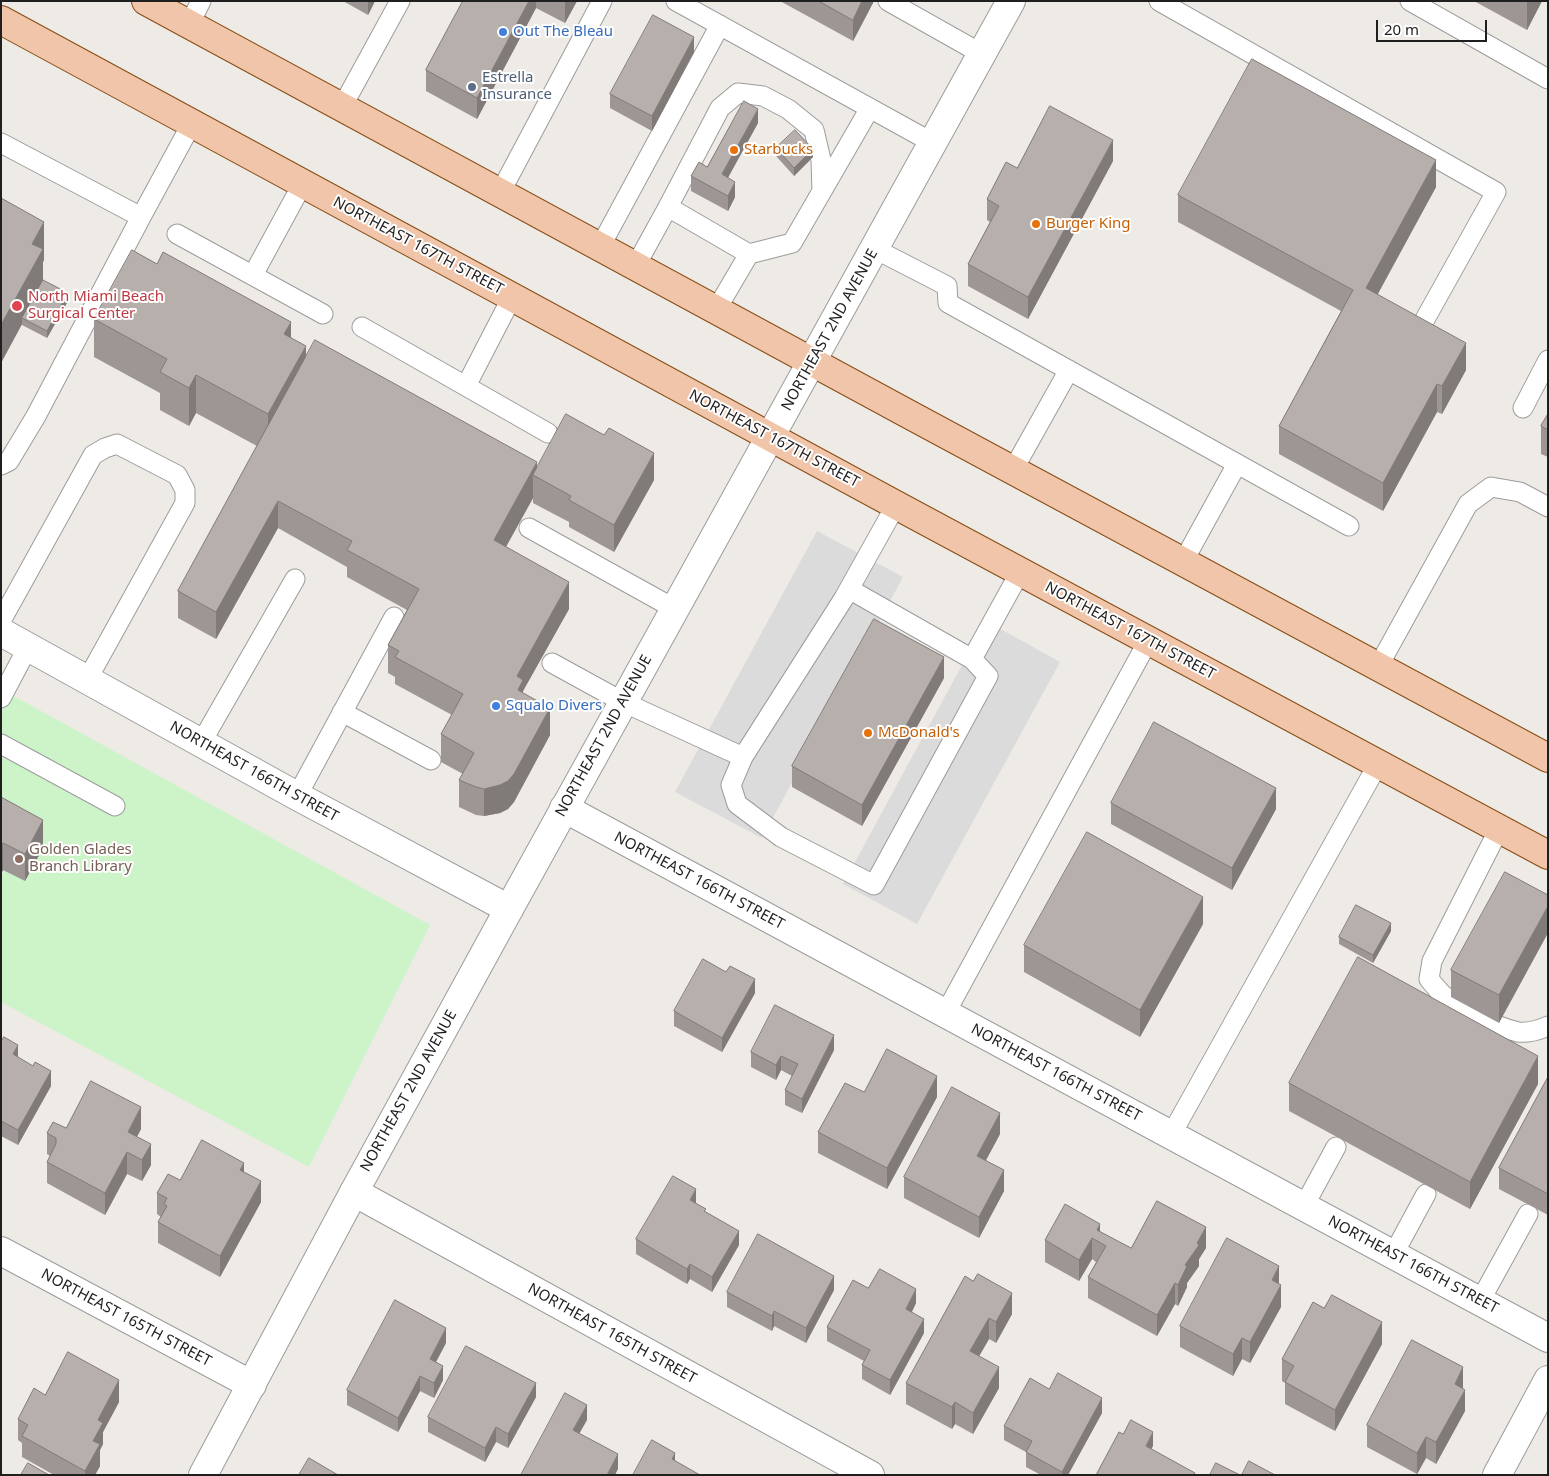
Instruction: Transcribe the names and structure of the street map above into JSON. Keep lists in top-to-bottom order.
{
  "streets": {
    "main road": ["NORTHEAST 167TH STREET"],
    "street": ["NORTHEAST 2ND AVENUE", "NORTHEAST 166TH STREET", "NORTHEAST 165TH STREET"]
  },
  "crossings": [
    ["NORTHEAST 167TH STREET", "NORTHEAST 2ND AVENUE"],
    ["NORTHEAST 2ND AVENUE", "NORTHEAST 166TH STREET"],
    ["NORTHEAST 2ND AVENUE", "NORTHEAST 165TH STREET"]
  ],
  "places": [
    "Out The Bleau",
    "Estrella Insurance",
    "Starbucks",
    "Burger King",
    "North Miami Beach Surgical Center",
    "Squalo Divers",
    "McDonald's",
    "Golden Glades Branch Library"
  ],
  "scale_bar": "20 m"
}
